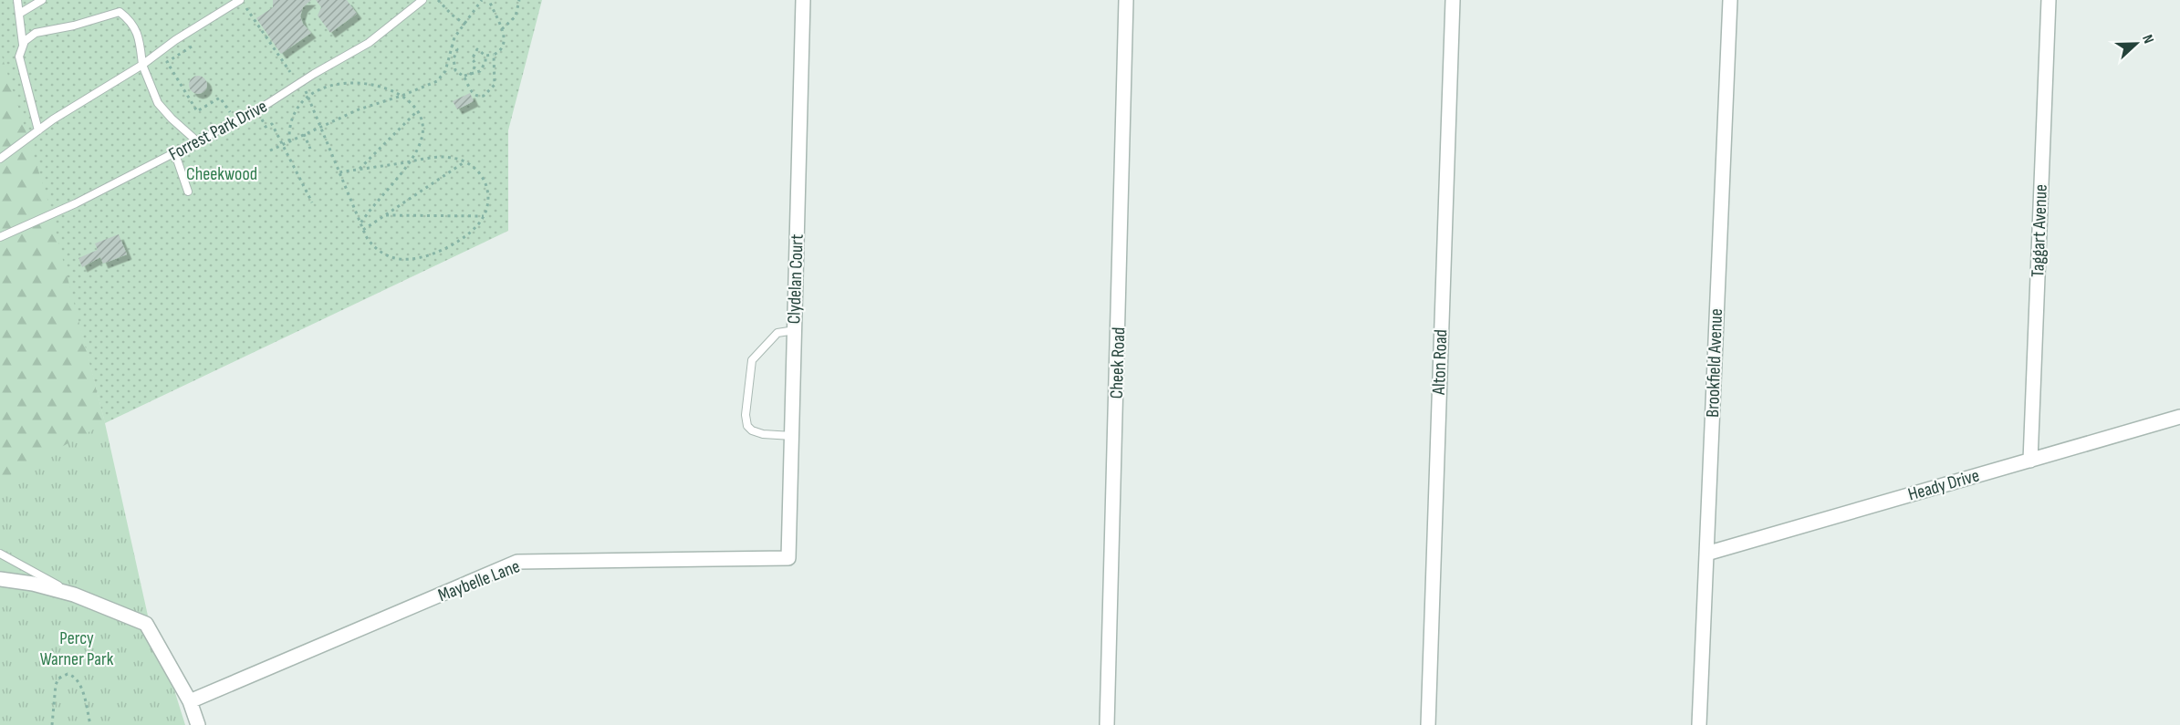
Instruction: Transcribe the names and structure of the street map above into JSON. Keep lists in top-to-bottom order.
{
  "streets": {
    "street": [
      "Taggart Avenue",
      "Clydelan Court",
      "Alton Road",
      "Cheek Road",
      "Brookfield Avenue",
      "Heady Drive",
      "Maybelle Lane"
    ],
    "lane": ["Forrest Park Drive"]
  },
  "crossings": [
    ["Taggart Avenue", "Heady Drive"],
    ["Clydelan Court", "Maybelle Lane"],
    ["Brookfield Avenue", "Heady Drive"]
  ],
  "parks": ["Cheekwood", "Percy Warner Park"],
  "north": "right"
}
